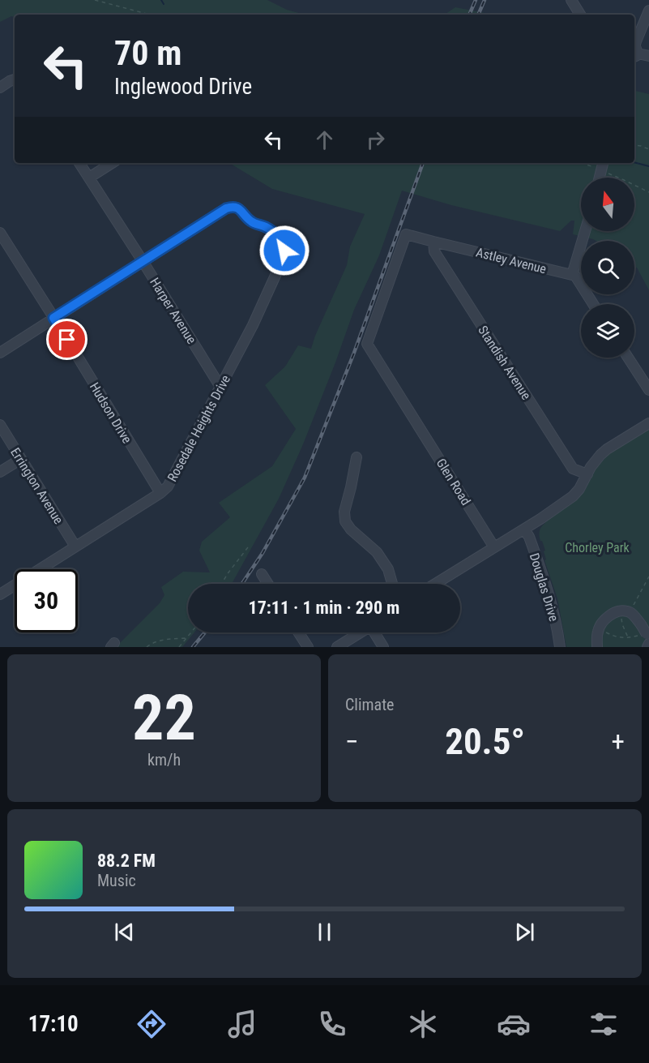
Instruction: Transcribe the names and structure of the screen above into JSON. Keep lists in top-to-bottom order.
{
  "streets": {
    "street": [
      "Astley Avenue",
      "Harper Avenue",
      "Standish Avenue",
      "Hudson Drive",
      "Rosedale Heights Drive",
      "Glen Road",
      "Errington Avenue",
      "Douglas Drive"
    ]
  },
  "crossings": [
    ["Astley Avenue", "Standish Avenue"],
    ["Astley Avenue", "Glen Road"],
    ["Harper Avenue", "Rosedale Heights Drive"],
    ["Hudson Drive", "Rosedale Heights Drive"],
    ["Rosedale Heights Drive", "Errington Avenue"]
  ],
  "parks": ["Chorley Park"],
  "north": "top",
  "page": {
    "turn": ["70 m", "Inglewood Drive"],
    "limit": "30",
    "trip": "17:11 · 1 min · 290 m",
    "tile": [
      ["22", "km/h"],
      "Climate"
    ],
    "heat": ["−", "20.5°", "+"],
    "song": ["88.2 FM", "Music"],
    "tabs": "17:10"
  }
}
